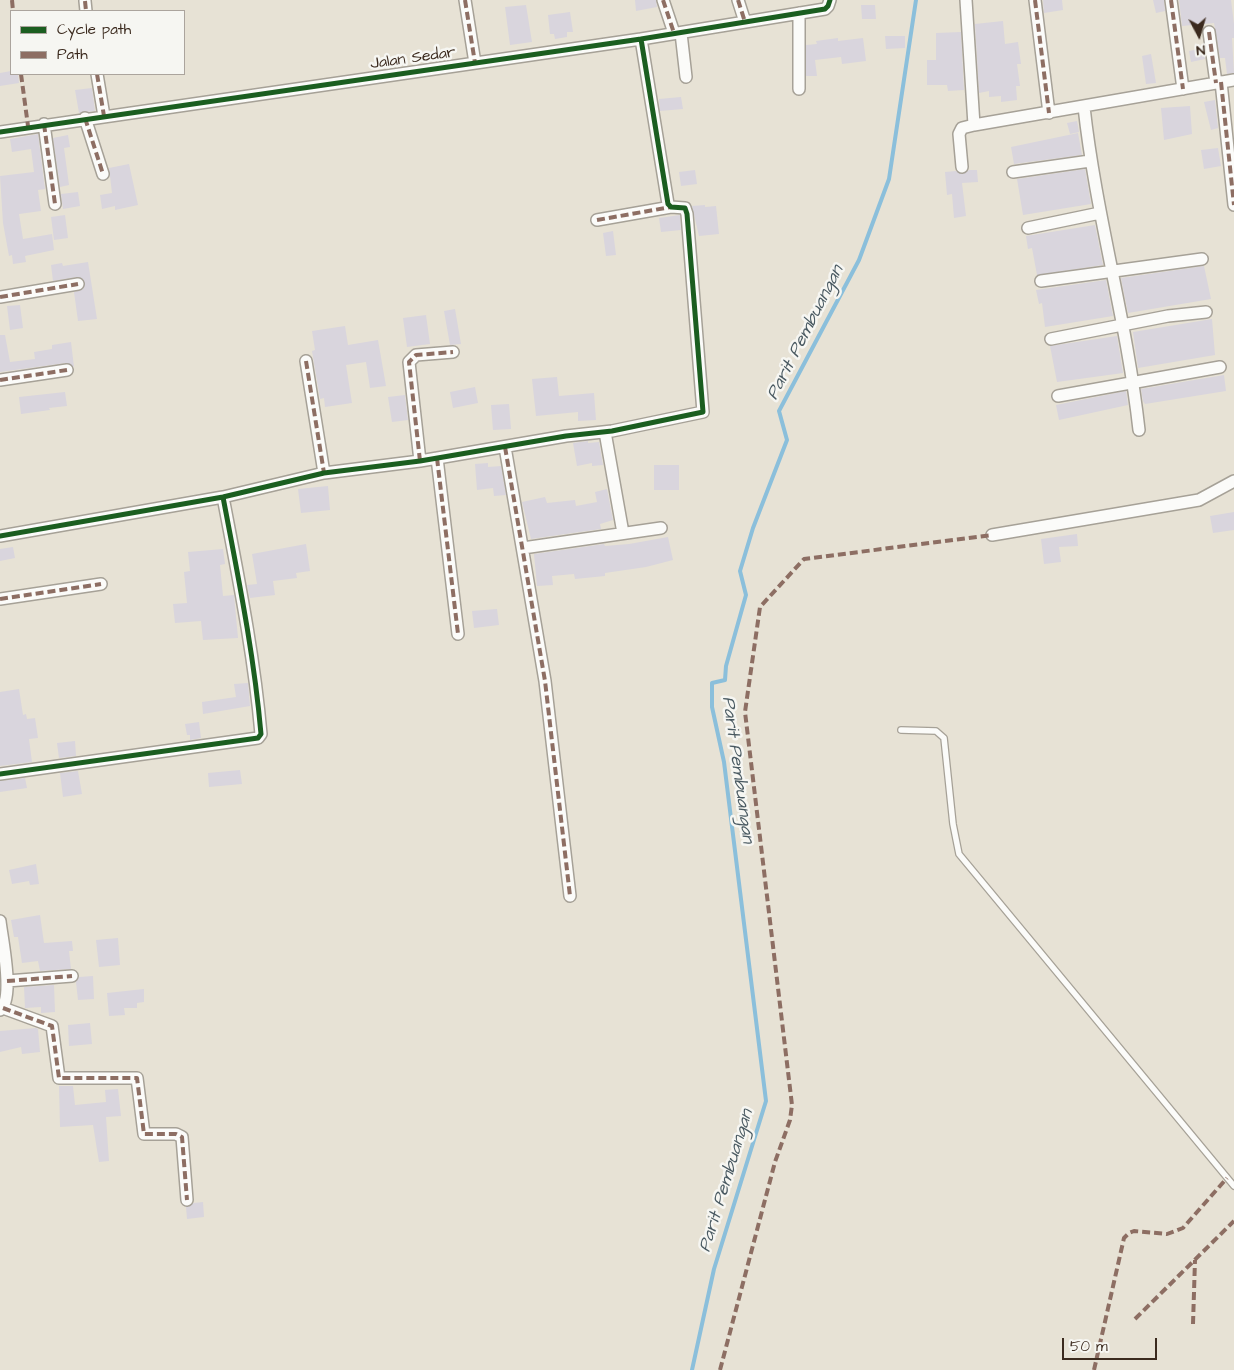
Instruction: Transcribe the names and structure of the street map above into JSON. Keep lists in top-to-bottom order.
{
  "streets": {
    "street": ["Jalan Sedar"]
  },
  "water": ["Parit Pembuangan"],
  "legend": ["Cycle path", "Path"],
  "scale_bar": "50 m",
  "north": "bottom"
}
